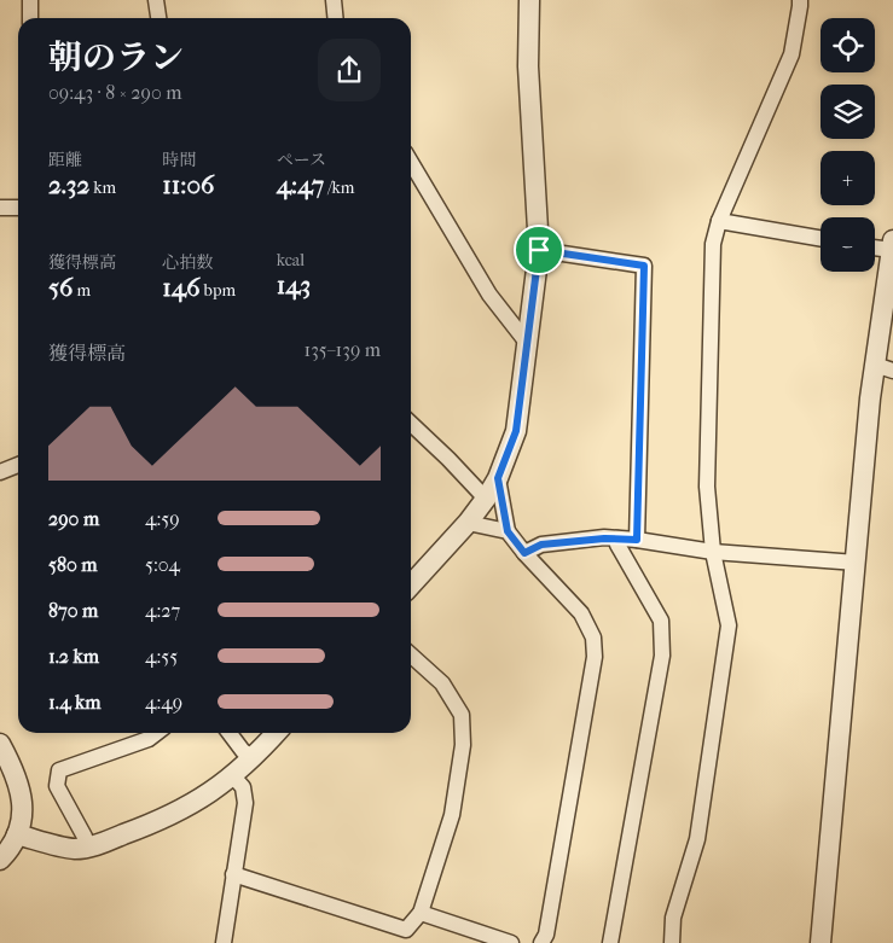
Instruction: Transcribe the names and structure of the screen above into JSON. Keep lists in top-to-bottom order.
{
  "page": {
    "map_buttons": ["+", "−"],
    "heading": ["朝のラン", "09:43 · 8 × 290 m"],
    "stats": [
      ["距離", "2.32 km"],
      ["時間", "11:06"],
      ["ペース", "4:47 /km"],
      ["獲得標高", "56 m"],
      ["心拍数", "146 bpm"],
      ["kcal", "143"]
    ],
    "chart": ["獲得標高", "135–139 m"],
    "list": [
      {
        "name": "290 m",
        "note": "4:59"
      },
      {
        "name": "580 m",
        "note": "5:04"
      },
      {
        "name": "870 m",
        "note": "4:27"
      },
      {
        "name": "1.2 km",
        "note": "4:55"
      },
      {
        "name": "1.4 km",
        "note": "4:49"
      }
    ]
  }
}
